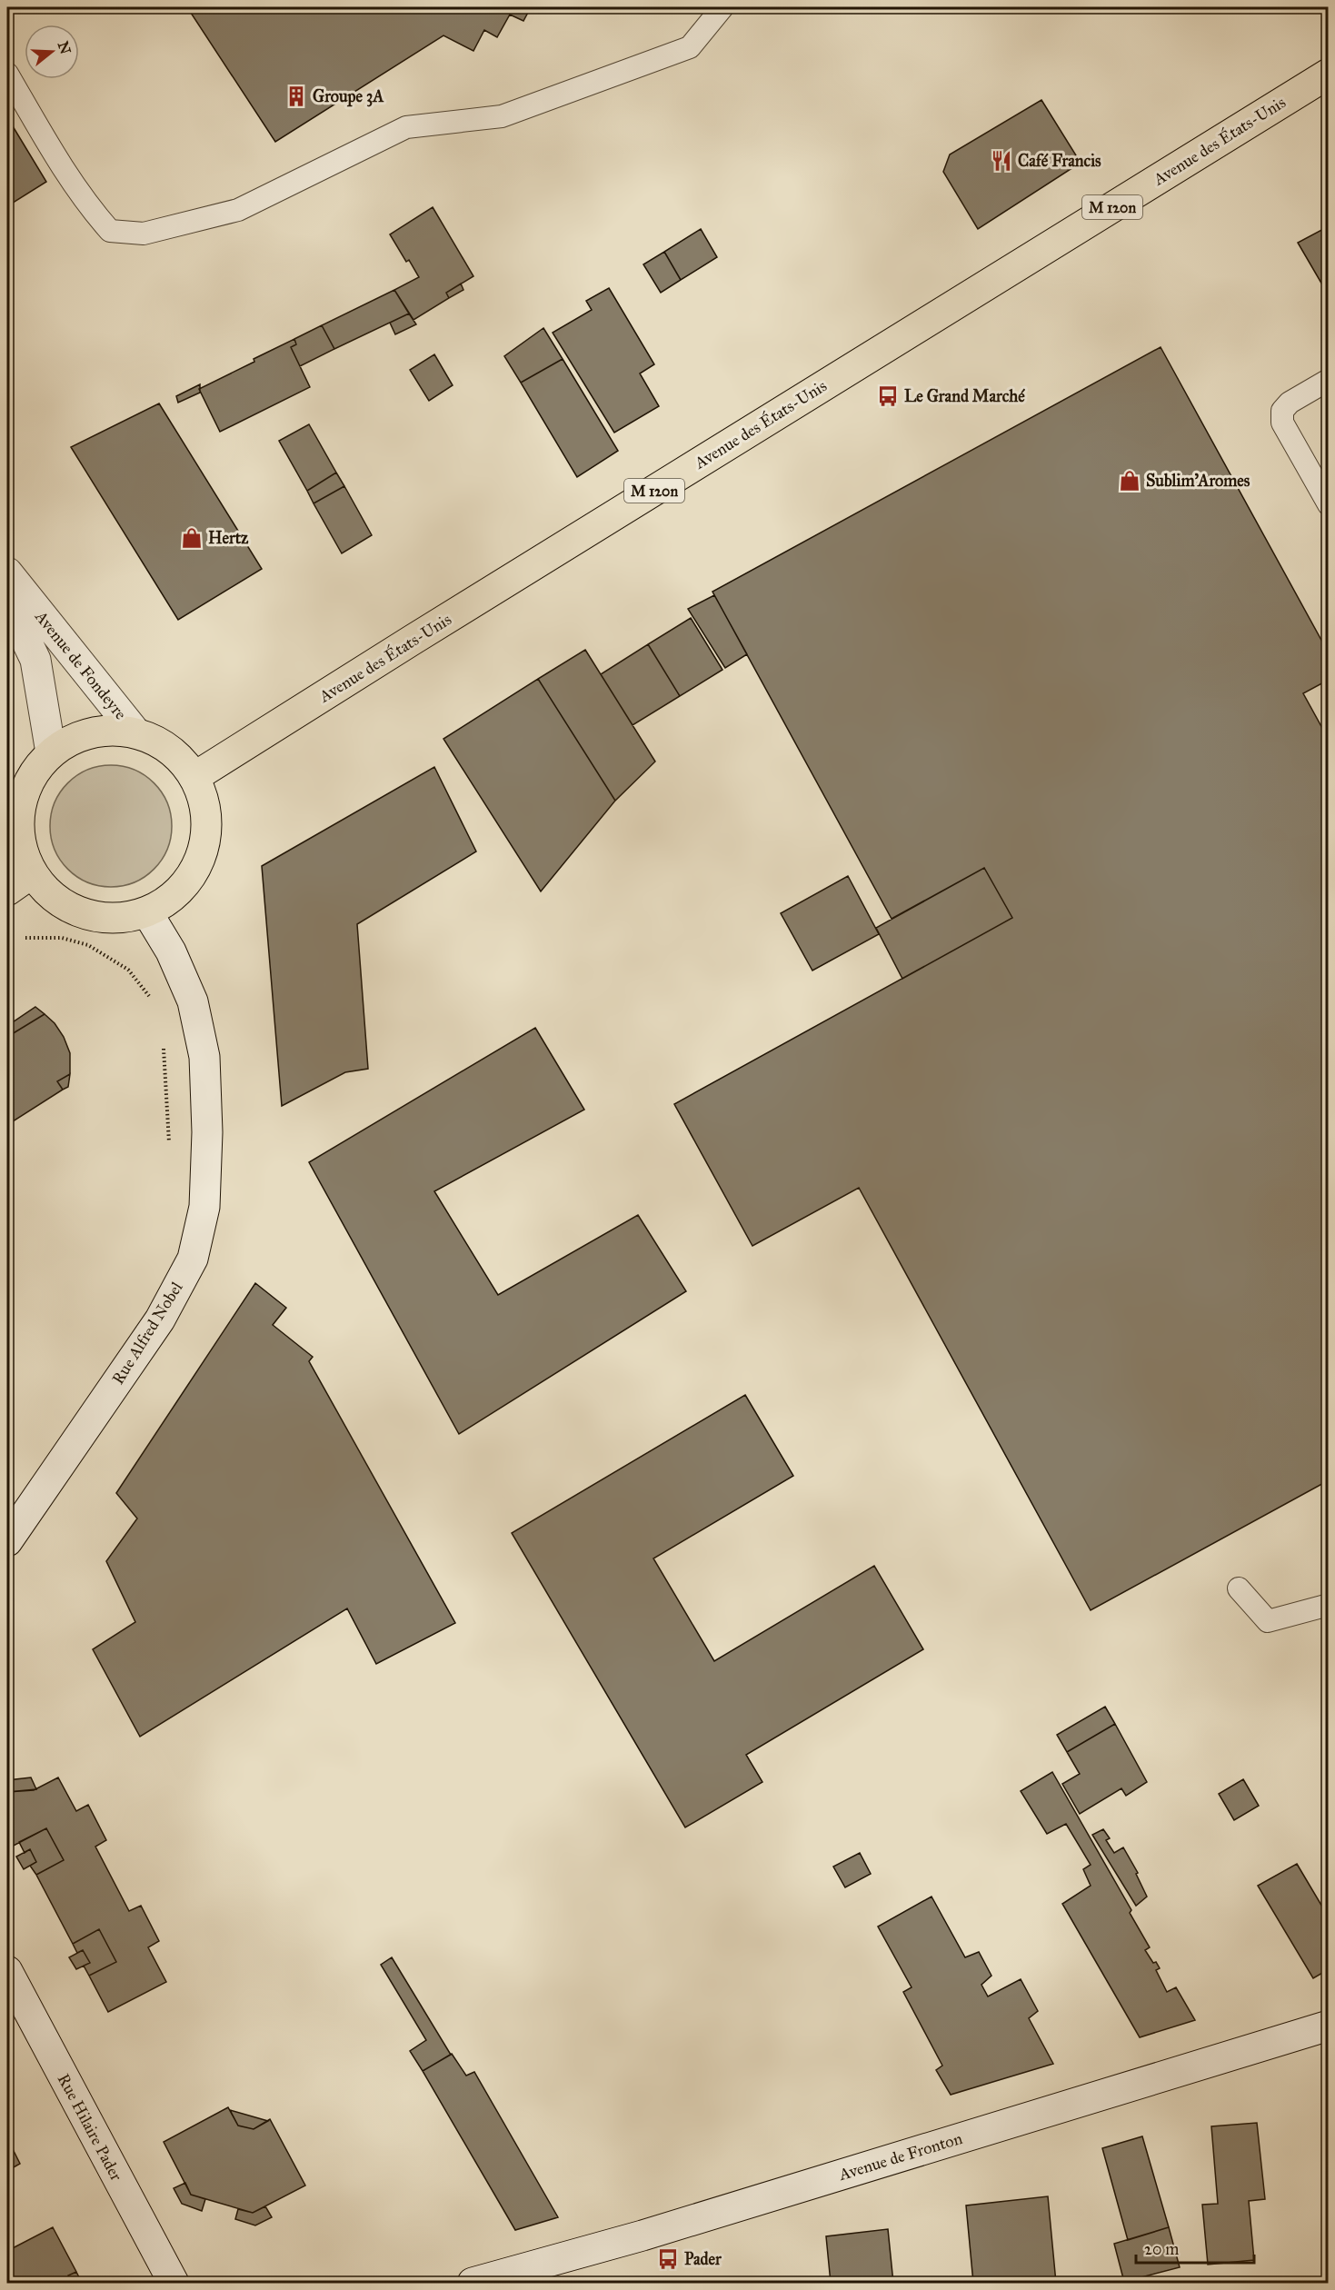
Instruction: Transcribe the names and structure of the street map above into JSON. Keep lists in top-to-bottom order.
{
  "streets": {
    "main road": ["Avenue des États-Unis", "M 120n"],
    "street": [
      "Avenue de Fondeyre",
      "Rue Alfred Nobel",
      "Rue Hilaire Pader",
      "Avenue de Fronton"
    ]
  },
  "crossings": [
    ["Avenue des États-Unis", "Avenue de Fondeyre"],
    ["Avenue des États-Unis", "Rue Alfred Nobel"],
    ["Avenue de Fondeyre", "Rue Alfred Nobel"]
  ],
  "places": {
    "building": ["Groupe 3A"],
    "restaurant": ["Café Francis"],
    "bus stop": ["Le Grand Marché", "Pader"],
    "shop": ["Sublim'Aromes", "Hertz"]
  },
  "scale_bar": "20 m",
  "north": "right"
}
